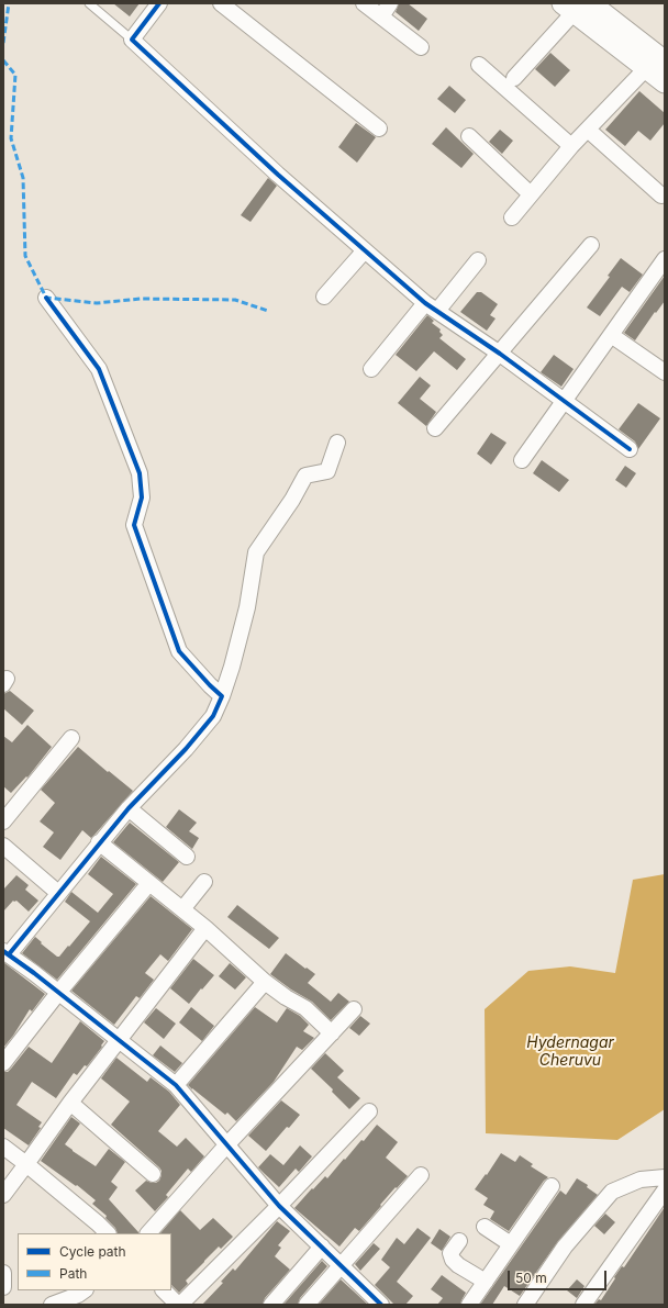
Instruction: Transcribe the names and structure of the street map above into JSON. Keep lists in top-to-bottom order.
{
  "water": ["Hydernagar Cheruvu"],
  "legend": ["Cycle path", "Path"],
  "scale_bar": "50 m"
}
